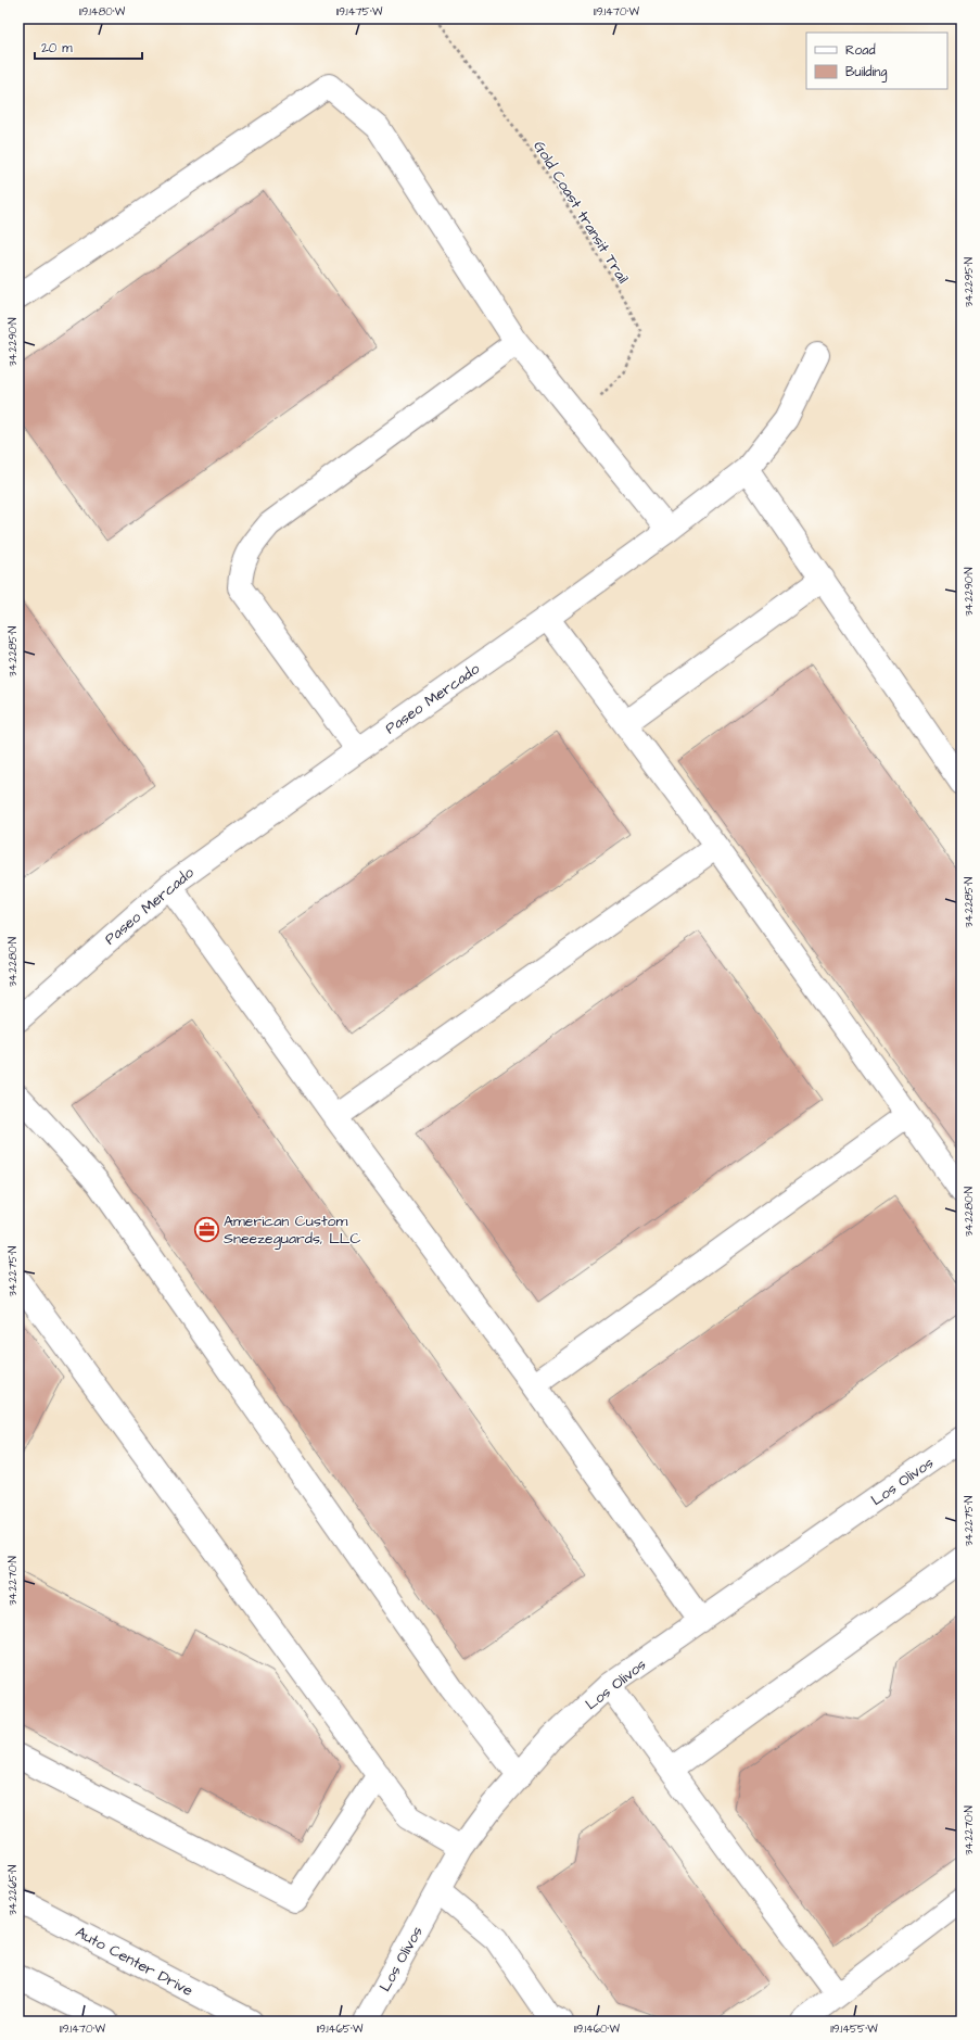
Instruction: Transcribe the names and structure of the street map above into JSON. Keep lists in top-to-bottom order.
{
  "streets": {
    "street": ["Paseo Mercado", "Los Olivos", "Auto Center Drive"],
    "path": ["Gold Coast transit Trail"]
  },
  "places": {
    "office": ["American Custom Sneezeguards, LLC"]
  },
  "legend": ["Road", "Building"],
  "scale_bar": "20 m",
  "coordinates": [
    "119.1480°W",
    "119.1475°W",
    "119.1470°W",
    "34.2295°N",
    "34.2290°N",
    "34.2285°N",
    "34.2280°N",
    "34.2275°N",
    "34.2270°N",
    "34.2265°N",
    "119.1465°W",
    "119.1460°W",
    "119.1455°W"
  ]
}
